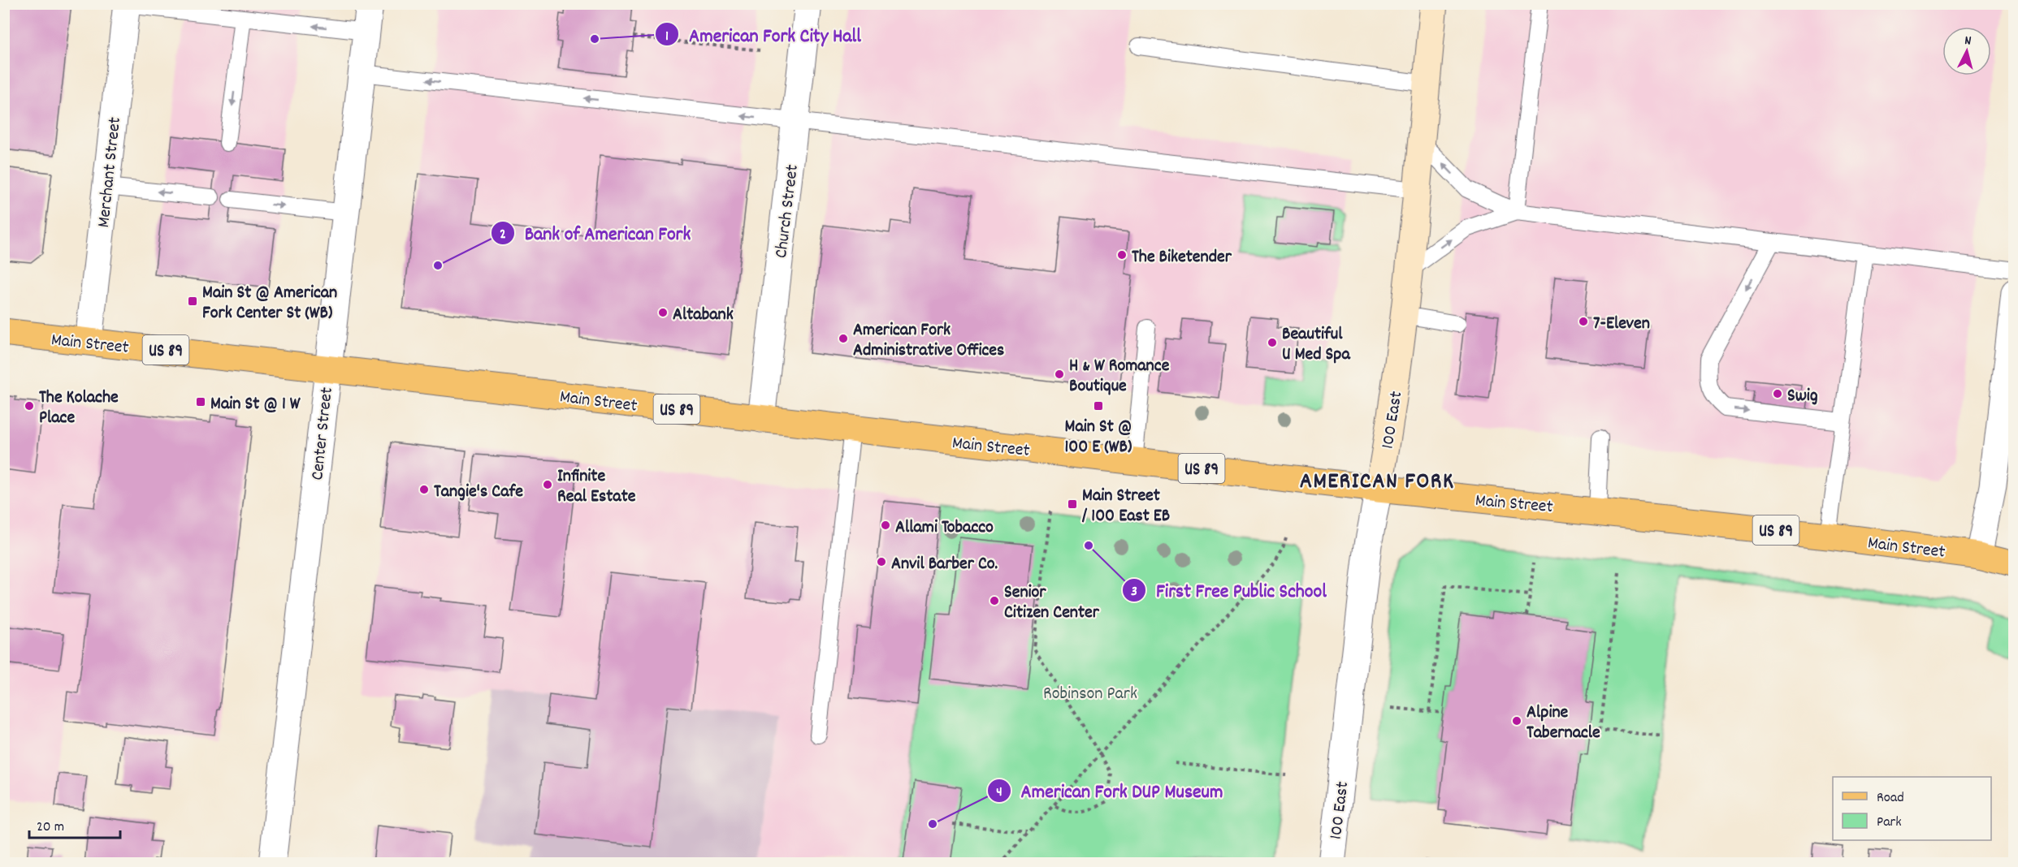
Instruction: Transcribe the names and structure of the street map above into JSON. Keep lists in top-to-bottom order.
{
  "streets": {
    "main road": ["Main Street", "US 89", "100 East"],
    "street": ["Merchant Street", "Church Street", "Center Street"]
  },
  "crossings": [
    ["Merchant Street", "Main Street"],
    ["Church Street", "Main Street"],
    ["Main Street", "US 89"],
    ["Main Street", "100 East"],
    ["Main Street", "Center Street"]
  ],
  "districts": ["AMERICAN FORK"],
  "parks": ["Robinson Park"],
  "places": {
    "other": [
      "American Fork City Hall",
      "The Biketender",
      "Bank of American Fork",
      "Altabank",
      "7-Eleven",
      "American Fork Administrative Offices",
      "Beautiful U Med Spa",
      "H & W Romance Boutique",
      "Swig",
      "The Kolache Place",
      "Infinite Real Estate",
      "Tangie's Cafe",
      "Allami Tobacco",
      "First Free Public School",
      "Anvil Barber Co.",
      "Senior Citizen Center",
      "Alpine Tabernacle",
      "American Fork DUP Museum"
    ],
    "transit": [
      "Main St @ American Fork Center St (WB)",
      "Main St @ 1 W",
      "Main St @ 100 E (WB)",
      "Main Street / 100 East EB"
    ]
  },
  "legend": ["Road", "Park"],
  "scale_bar": "20 m",
  "north": "top"
}
